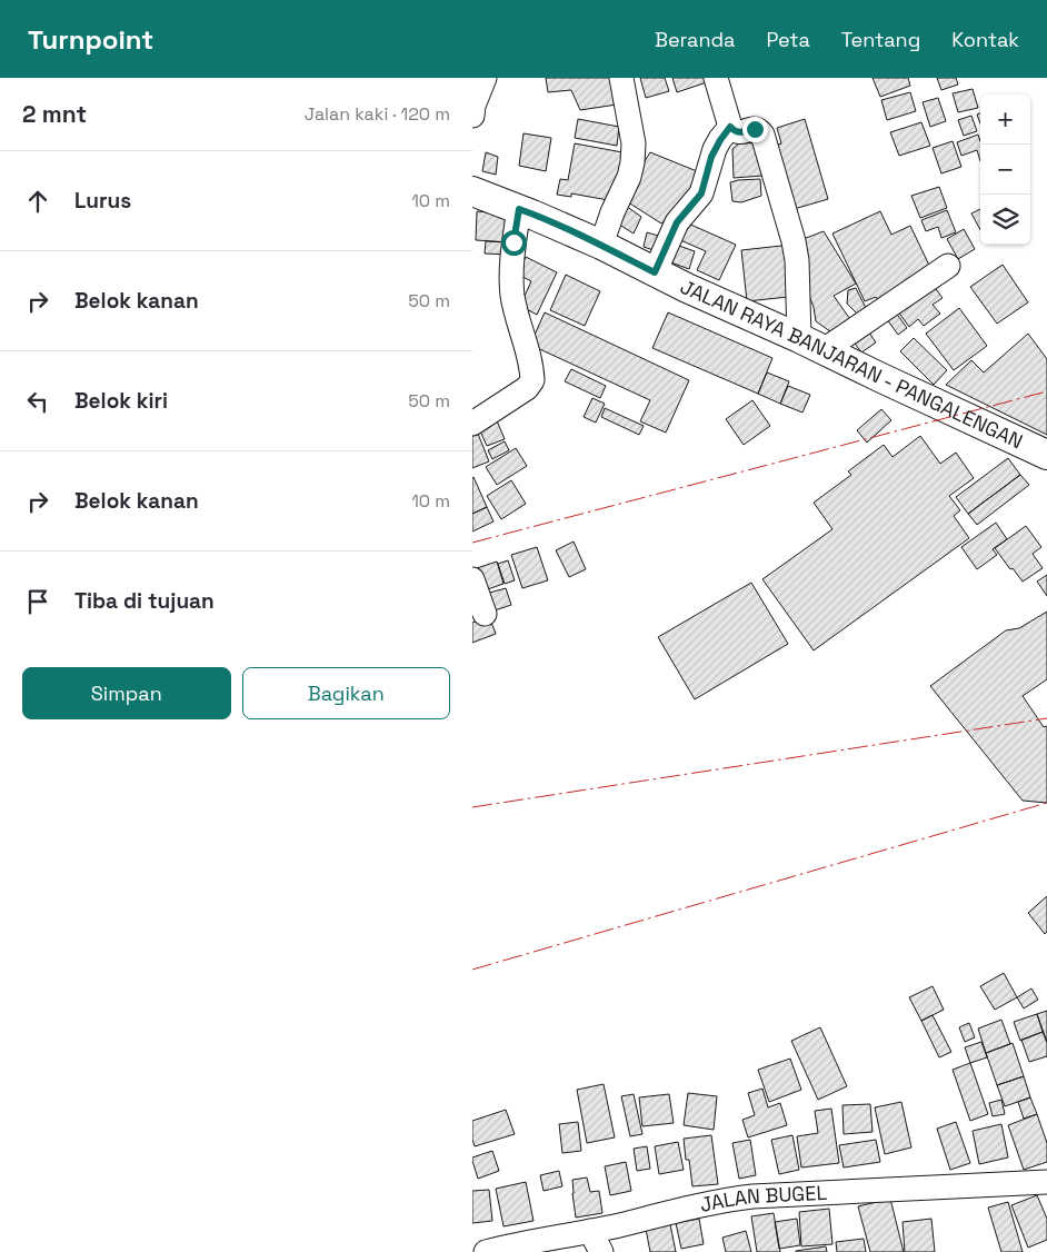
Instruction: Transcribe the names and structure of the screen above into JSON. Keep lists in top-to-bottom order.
{
  "streets": {
    "main road": ["JALAN RAYA BANJARAN - PANGALENGAN"],
    "street": ["JALAN BUGEL"]
  },
  "page": {
    "header": "Turnpoint",
    "nav": [
      "Beranda",
      "Peta",
      "Tentang",
      "Kontak"
    ],
    "heading": ["2 mnt", "Jalan kaki · 120 m"],
    "map_buttons": ["+", "−"],
    "list": [
      ["Lurus", "10 m"],
      ["Belok kanan", "50 m"],
      ["Belok kiri", "50 m"],
      ["Belok kanan", "10 m"],
      "Tiba di tujuan"
    ],
    "buttons": ["Simpan", "Bagikan"]
  }
}
